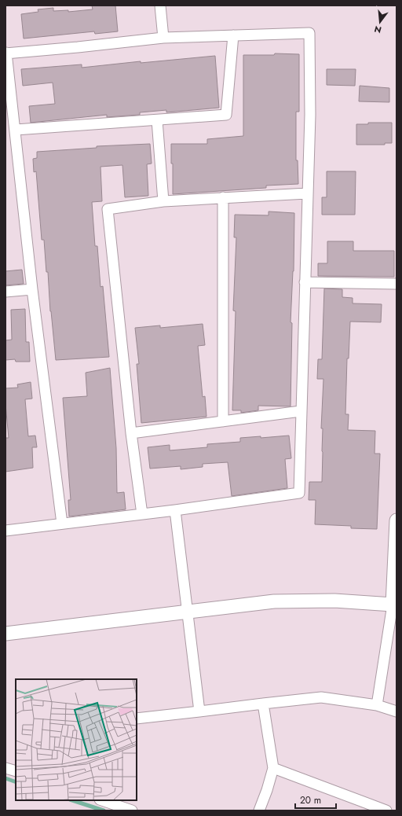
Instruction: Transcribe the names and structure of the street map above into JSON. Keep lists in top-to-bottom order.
{
  "scale_bar": "20 m",
  "north": "bottom"
}
